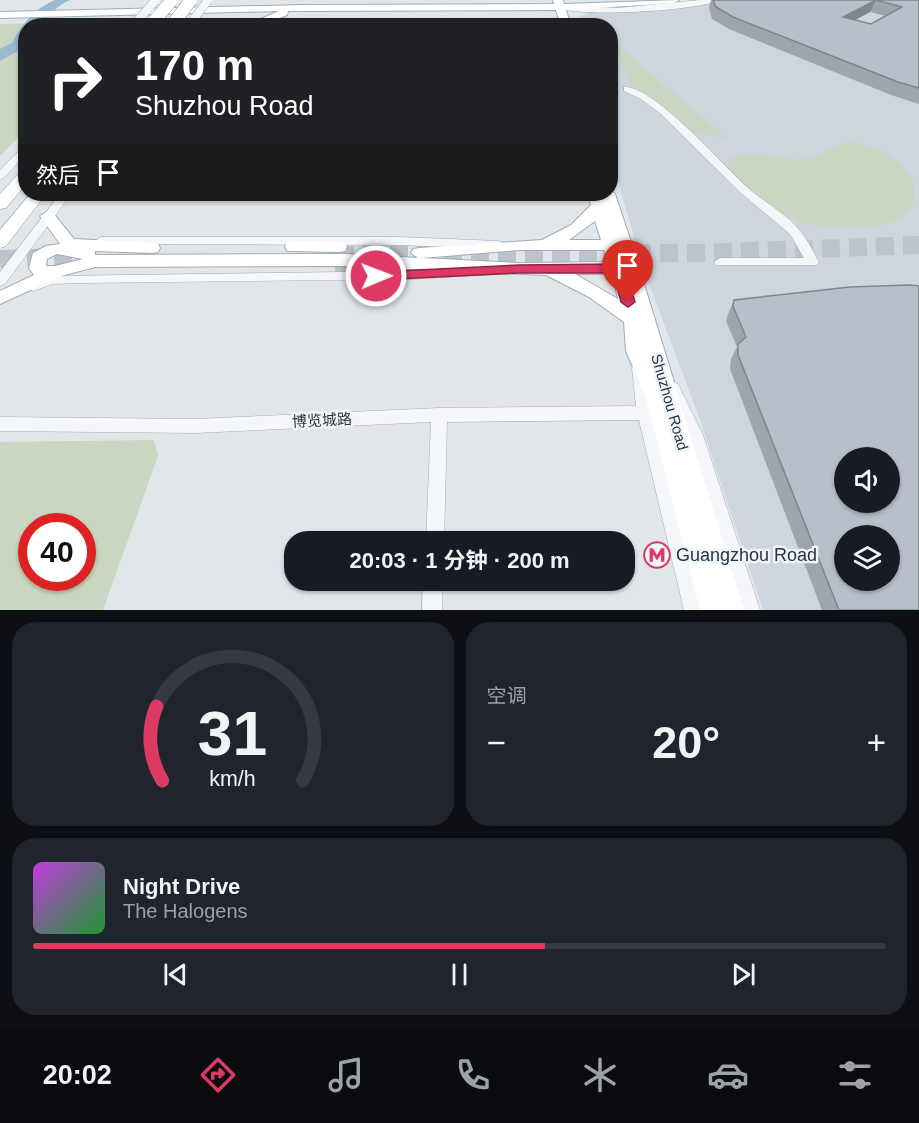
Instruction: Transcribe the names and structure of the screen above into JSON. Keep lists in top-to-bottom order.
{
  "streets": {
    "main road": ["Shuzhou Road"],
    "street": ["博览城路"]
  },
  "places": {
    "metro station": ["Guangzhou Road"]
  },
  "page": {
    "turn": ["170 m", "Shuzhou Road"],
    "then": "然后",
    "limit": "40",
    "trip": "20:03 · 1 分钟 · 200 m",
    "tile": "空调",
    "heat": ["−", "20°", "+"],
    "song": ["Night Drive", "The Halogens"],
    "tabs": "20:02",
    "gauge": ["31", "km/h"]
  }
}
